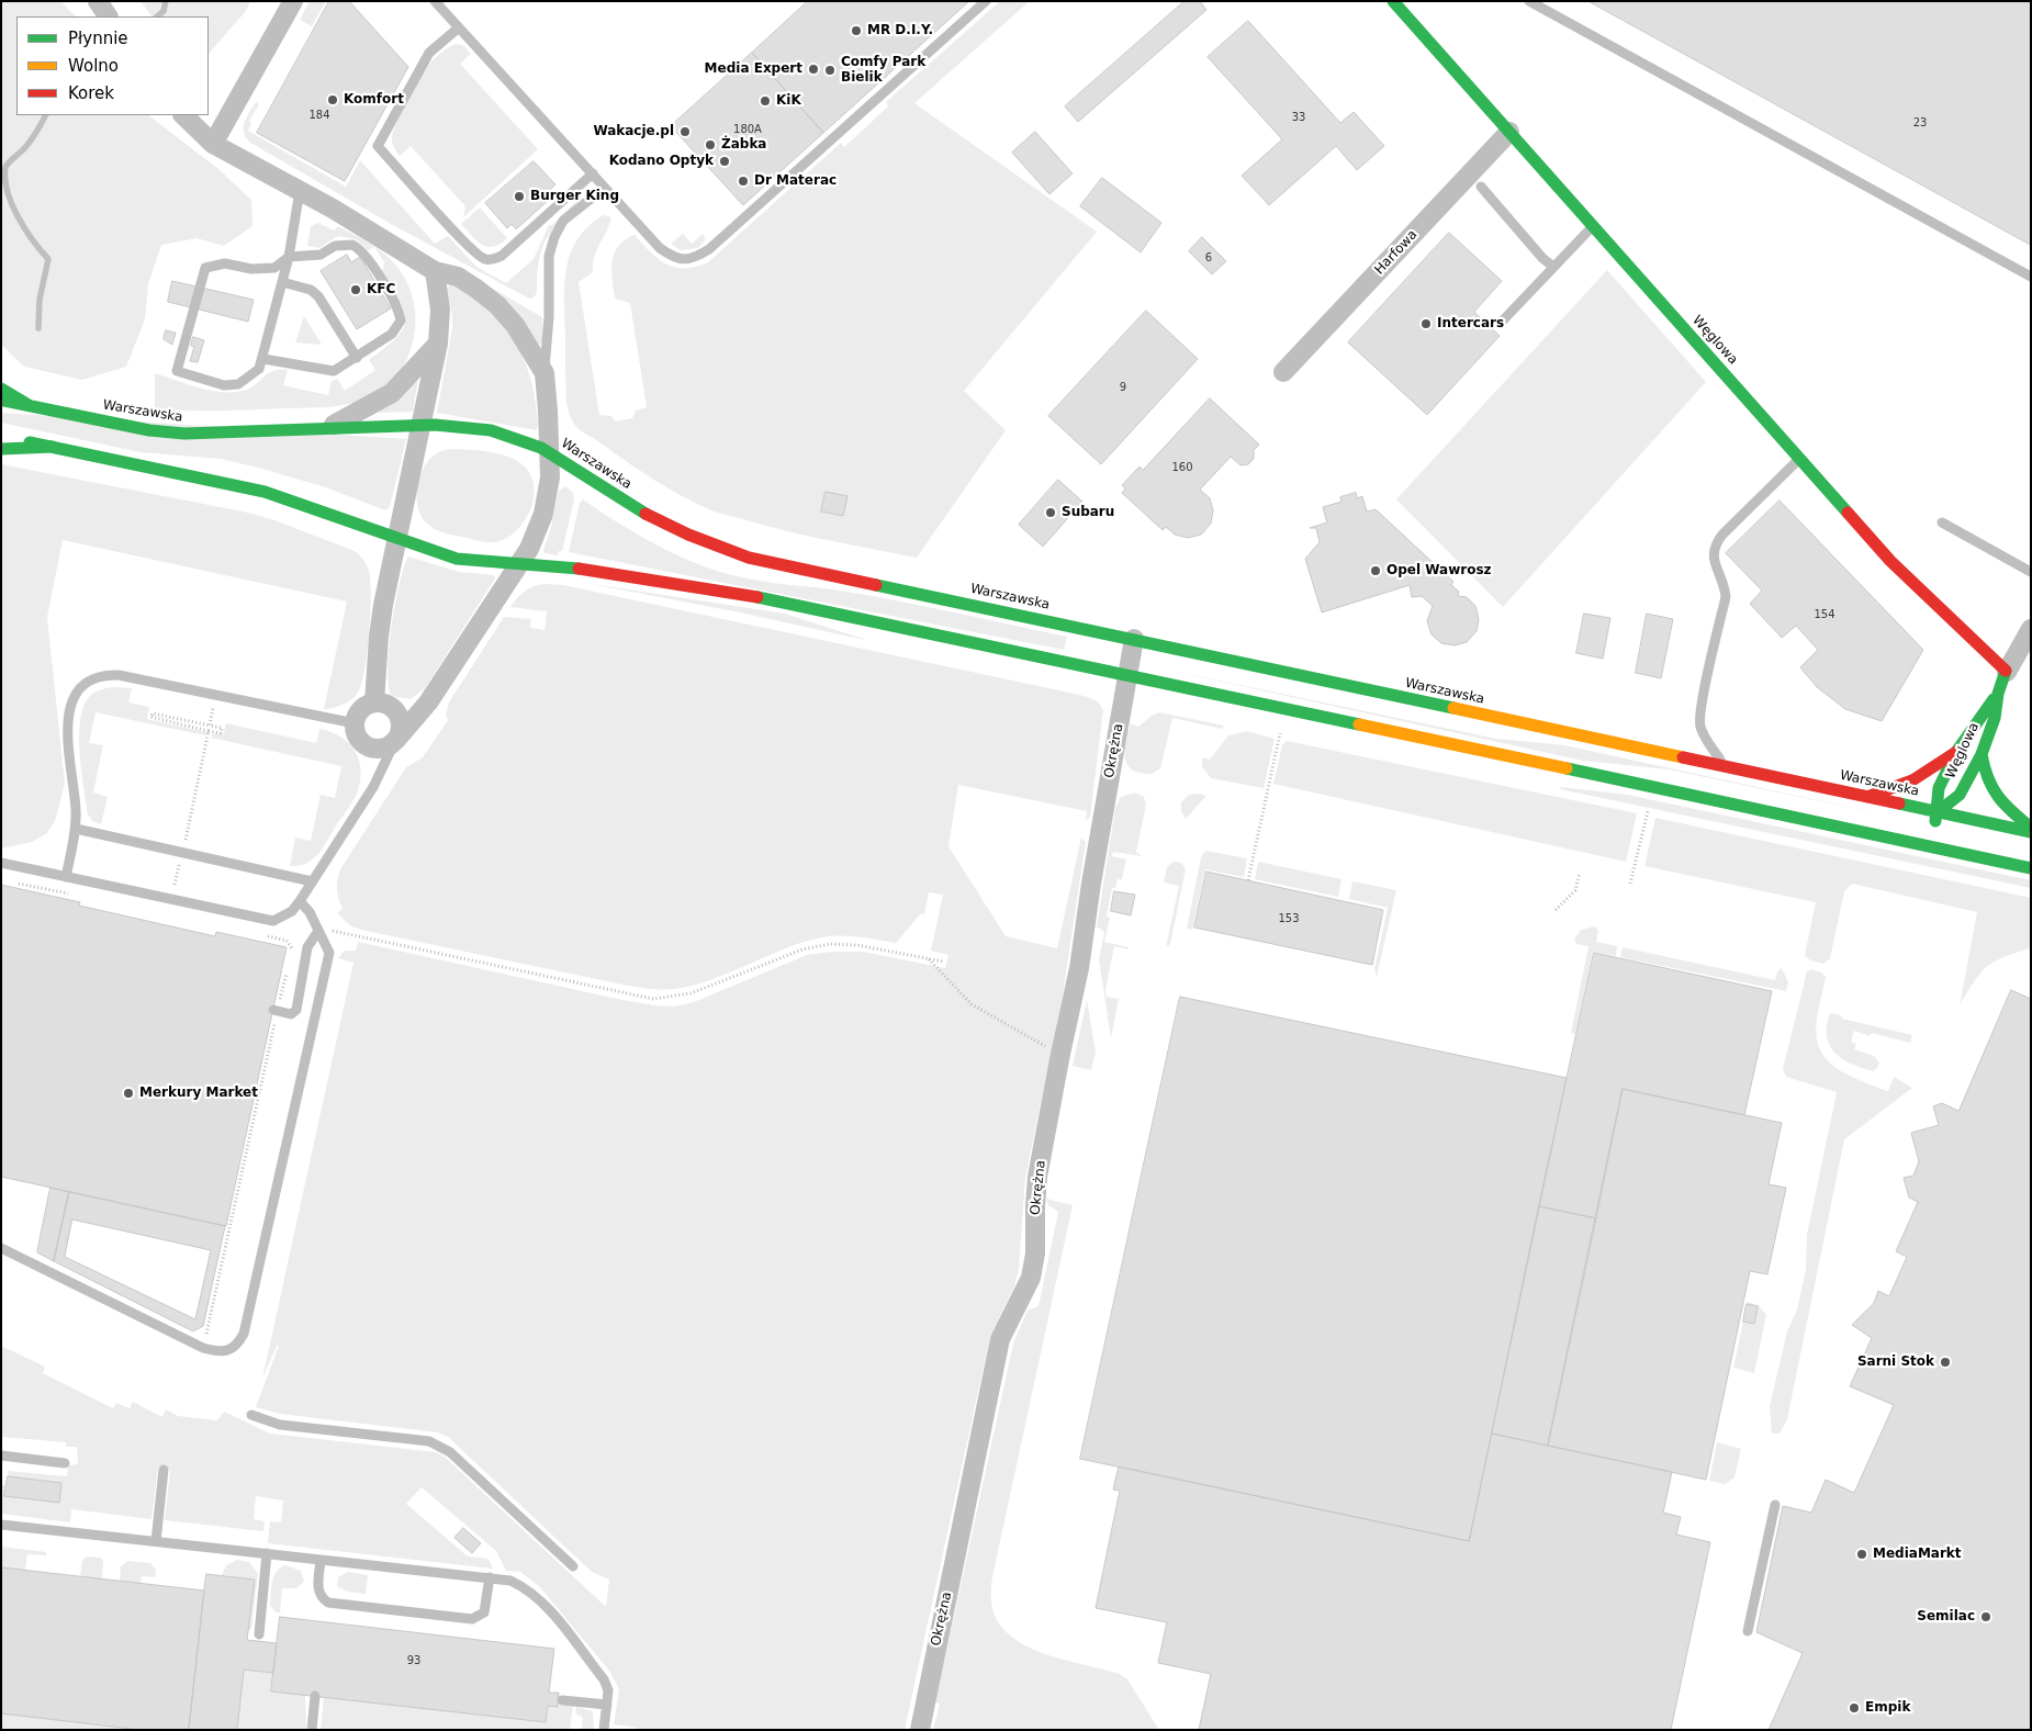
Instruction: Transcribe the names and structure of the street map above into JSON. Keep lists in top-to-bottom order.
{
  "streets": {
    "main road": ["Węglowa", "Warszawska"],
    "street": ["Harfowa", "Okrężna"]
  },
  "crossings": [
    ["Harfowa", "Węglowa"],
    ["Węglowa", "Warszawska"],
    ["Warszawska", "Okrężna"]
  ],
  "places": [
    "MR D.I.Y.",
    "Media Expert",
    "Comfy Park Bielik",
    "Komfort",
    "KiK",
    "Wakacje.pl",
    "Żabka",
    "Kodano Optyk",
    "Dr Materac",
    "Burger King",
    "KFC",
    "Intercars",
    "Subaru",
    "Opel Wawrosz",
    "Merkury Market",
    "Sarni Stok",
    "MediaMarkt",
    "Semilac",
    "Empik"
  ],
  "house_numbers": [
    "184",
    "33",
    "23",
    "180A",
    "6",
    "9",
    "160",
    "154",
    "153",
    "93"
  ],
  "legend": ["Płynnie", "Wolno", "Korek"]
}
